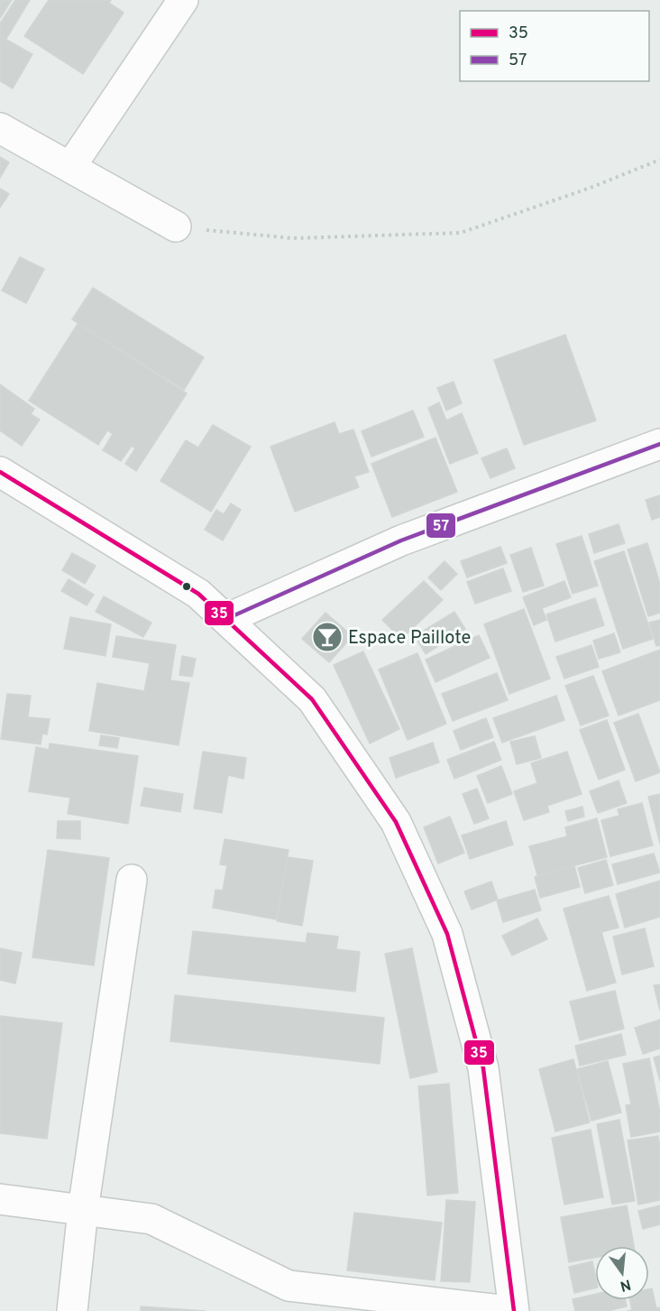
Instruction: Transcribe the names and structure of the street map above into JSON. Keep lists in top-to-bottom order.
{
  "places": {
    "bar": ["Espace Paillote"]
  },
  "lines": ["transit line 57", "transit line 35"],
  "legend": ["35", "57"],
  "north": "bottom"
}
